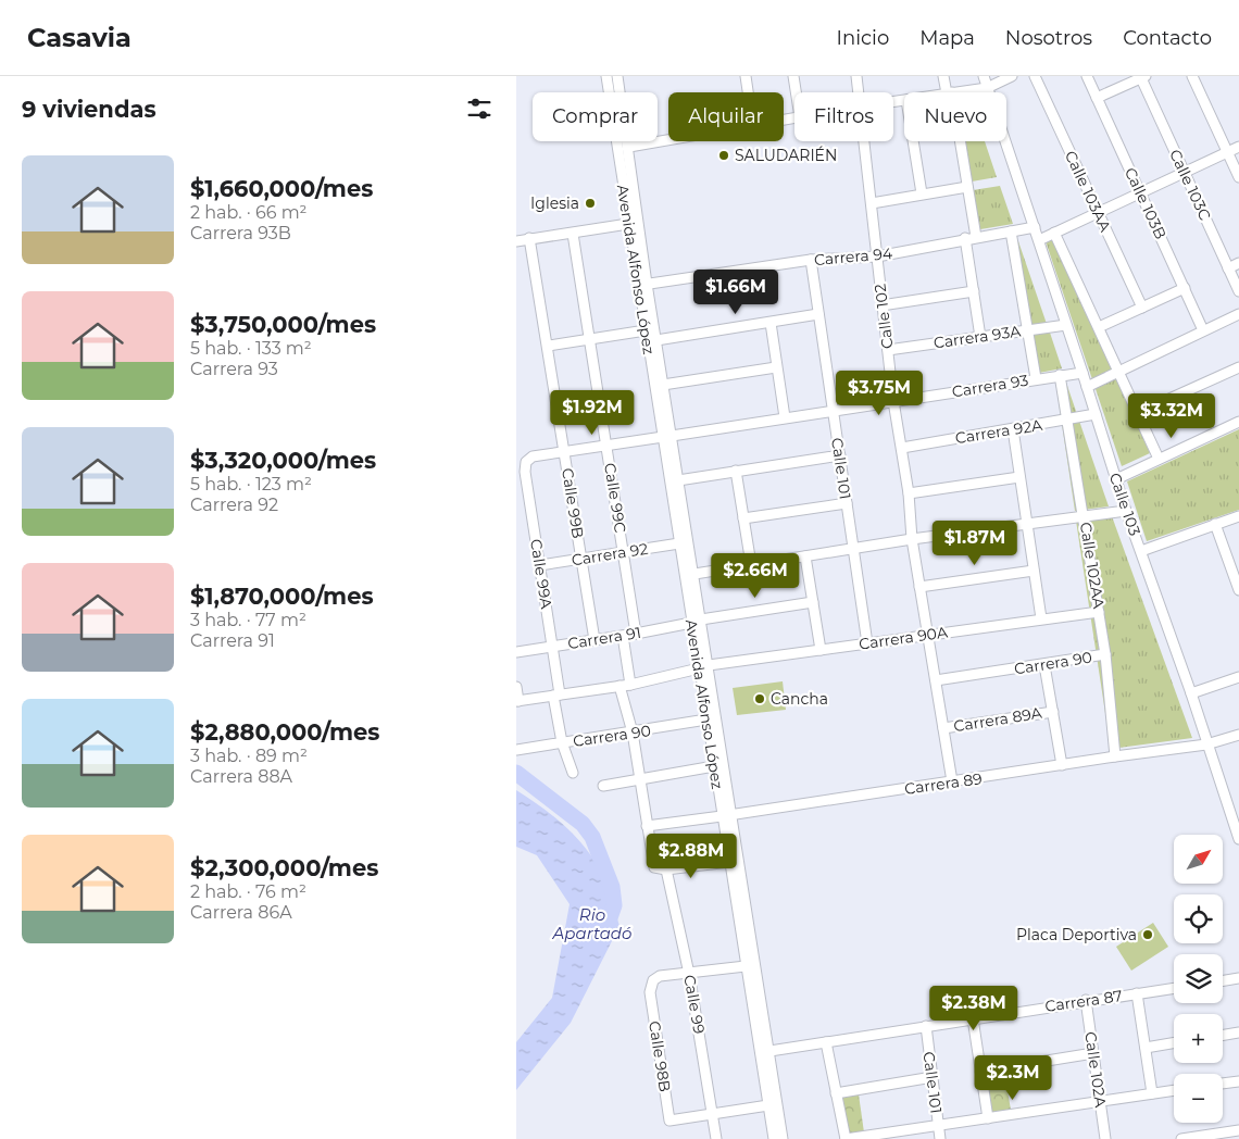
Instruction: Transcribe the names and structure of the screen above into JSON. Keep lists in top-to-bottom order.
{
  "streets": {
    "street": [
      "Calle 103C",
      "Calle 103AA",
      "Calle 103B",
      "Carrera 94",
      "Avenida Alfonso López",
      "Calle 102",
      "Carrera 93A",
      "Carrera 93",
      "Carrera 92A",
      "Calle 101",
      "Calle 99C",
      "Calle 99B",
      "Calle 103",
      "Carrera 92",
      "Calle 102AA",
      "Calle 99A",
      "Carrera 91",
      "Carrera 90A",
      "Carrera 90",
      "Carrera 89A",
      "Carrera 89",
      "Carrera 87",
      "Calle 99",
      "Calle 98B",
      "Calle 102A"
    ]
  },
  "crossings": [
    ["Carrera 94", "Avenida Alfonso López"],
    ["Carrera 94", "Calle 102"],
    ["Carrera 94", "Calle 101"],
    ["Carrera 94", "Calle 103"],
    ["Avenida Alfonso López", "Carrera 93"],
    ["Avenida Alfonso López", "Carrera 92"],
    ["Avenida Alfonso López", "Carrera 91"],
    ["Avenida Alfonso López", "Carrera 90A"],
    ["Avenida Alfonso López", "Carrera 90"],
    ["Avenida Alfonso López", "Carrera 89"],
    ["Avenida Alfonso López", "Carrera 87"],
    ["Calle 102", "Carrera 93A"],
    ["Calle 102", "Carrera 93"],
    ["Calle 102", "Carrera 92A"],
    ["Calle 102", "Carrera 90A"],
    ["Calle 102", "Carrera 90"],
    ["Calle 102", "Carrera 89A"],
    ["Calle 102", "Carrera 89"],
    ["Carrera 93A", "Calle 103"],
    ["Carrera 93", "Calle 101"],
    ["Carrera 93", "Calle 99C"],
    ["Carrera 93", "Calle 99B"],
    ["Carrera 93", "Calle 103"],
    ["Carrera 93", "Calle 102AA"],
    ["Carrera 93", "Calle 99A"],
    ["Carrera 92A", "Calle 103"],
    ["Carrera 92A", "Calle 102AA"],
    ["Calle 101", "Carrera 90A"],
    ["Calle 101", "Carrera 87"],
    ["Calle 99C", "Carrera 92"],
    ["Calle 99C", "Carrera 91"],
    ["Calle 99B", "Carrera 92"],
    ["Calle 99B", "Carrera 91"],
    ["Calle 103", "Carrera 89"],
    ["Carrera 92", "Calle 99A"],
    ["Calle 102AA", "Carrera 90A"],
    ["Calle 102AA", "Carrera 90"],
    ["Calle 102AA", "Carrera 89"],
    ["Calle 99A", "Carrera 91"],
    ["Calle 99A", "Carrera 90A"],
    ["Calle 99A", "Carrera 90"],
    ["Carrera 87", "Calle 102A"],
    ["Calle 99", "Calle 98B"]
  ],
  "water": ["Rio Apartadó"],
  "places": [
    "SALUDARIÉN",
    "Iglesia",
    "Cancha",
    "Placa Deportiva"
  ],
  "north": "top right",
  "page": {
    "header": "Casavia",
    "nav": [
      "Inicio",
      "Mapa",
      "Nosotros",
      "Contacto"
    ],
    "heading": "9 viviendas",
    "chip": [
      "Comprar",
      "Alquilar",
      "Filtros",
      "Nuevo"
    ],
    "list": [
      {
        "name": "$1,660,000/mes",
        "note": "2 hab. · 66 m² · Carrera 93B"
      },
      {
        "name": "$3,750,000/mes",
        "note": "5 hab. · 133 m² · Carrera 93"
      },
      {
        "name": "$3,320,000/mes",
        "note": "5 hab. · 123 m² · Carrera 92"
      },
      {
        "name": "$1,870,000/mes",
        "note": "3 hab. · 77 m² · Carrera 91"
      },
      {
        "name": "$2,880,000/mes",
        "note": "3 hab. · 89 m² · Carrera 88A"
      },
      {
        "name": "$2,300,000/mes",
        "note": "2 hab. · 76 m² · Carrera 86A"
      }
    ],
    "price": [
      "$1.66M",
      "$3.75M",
      "$1.92M",
      "$3.32M",
      "$1.87M",
      "$2.66M",
      "$2.88M",
      "$2.38M",
      "$2.3M"
    ],
    "map_buttons": ["+", "−"]
  }
}
